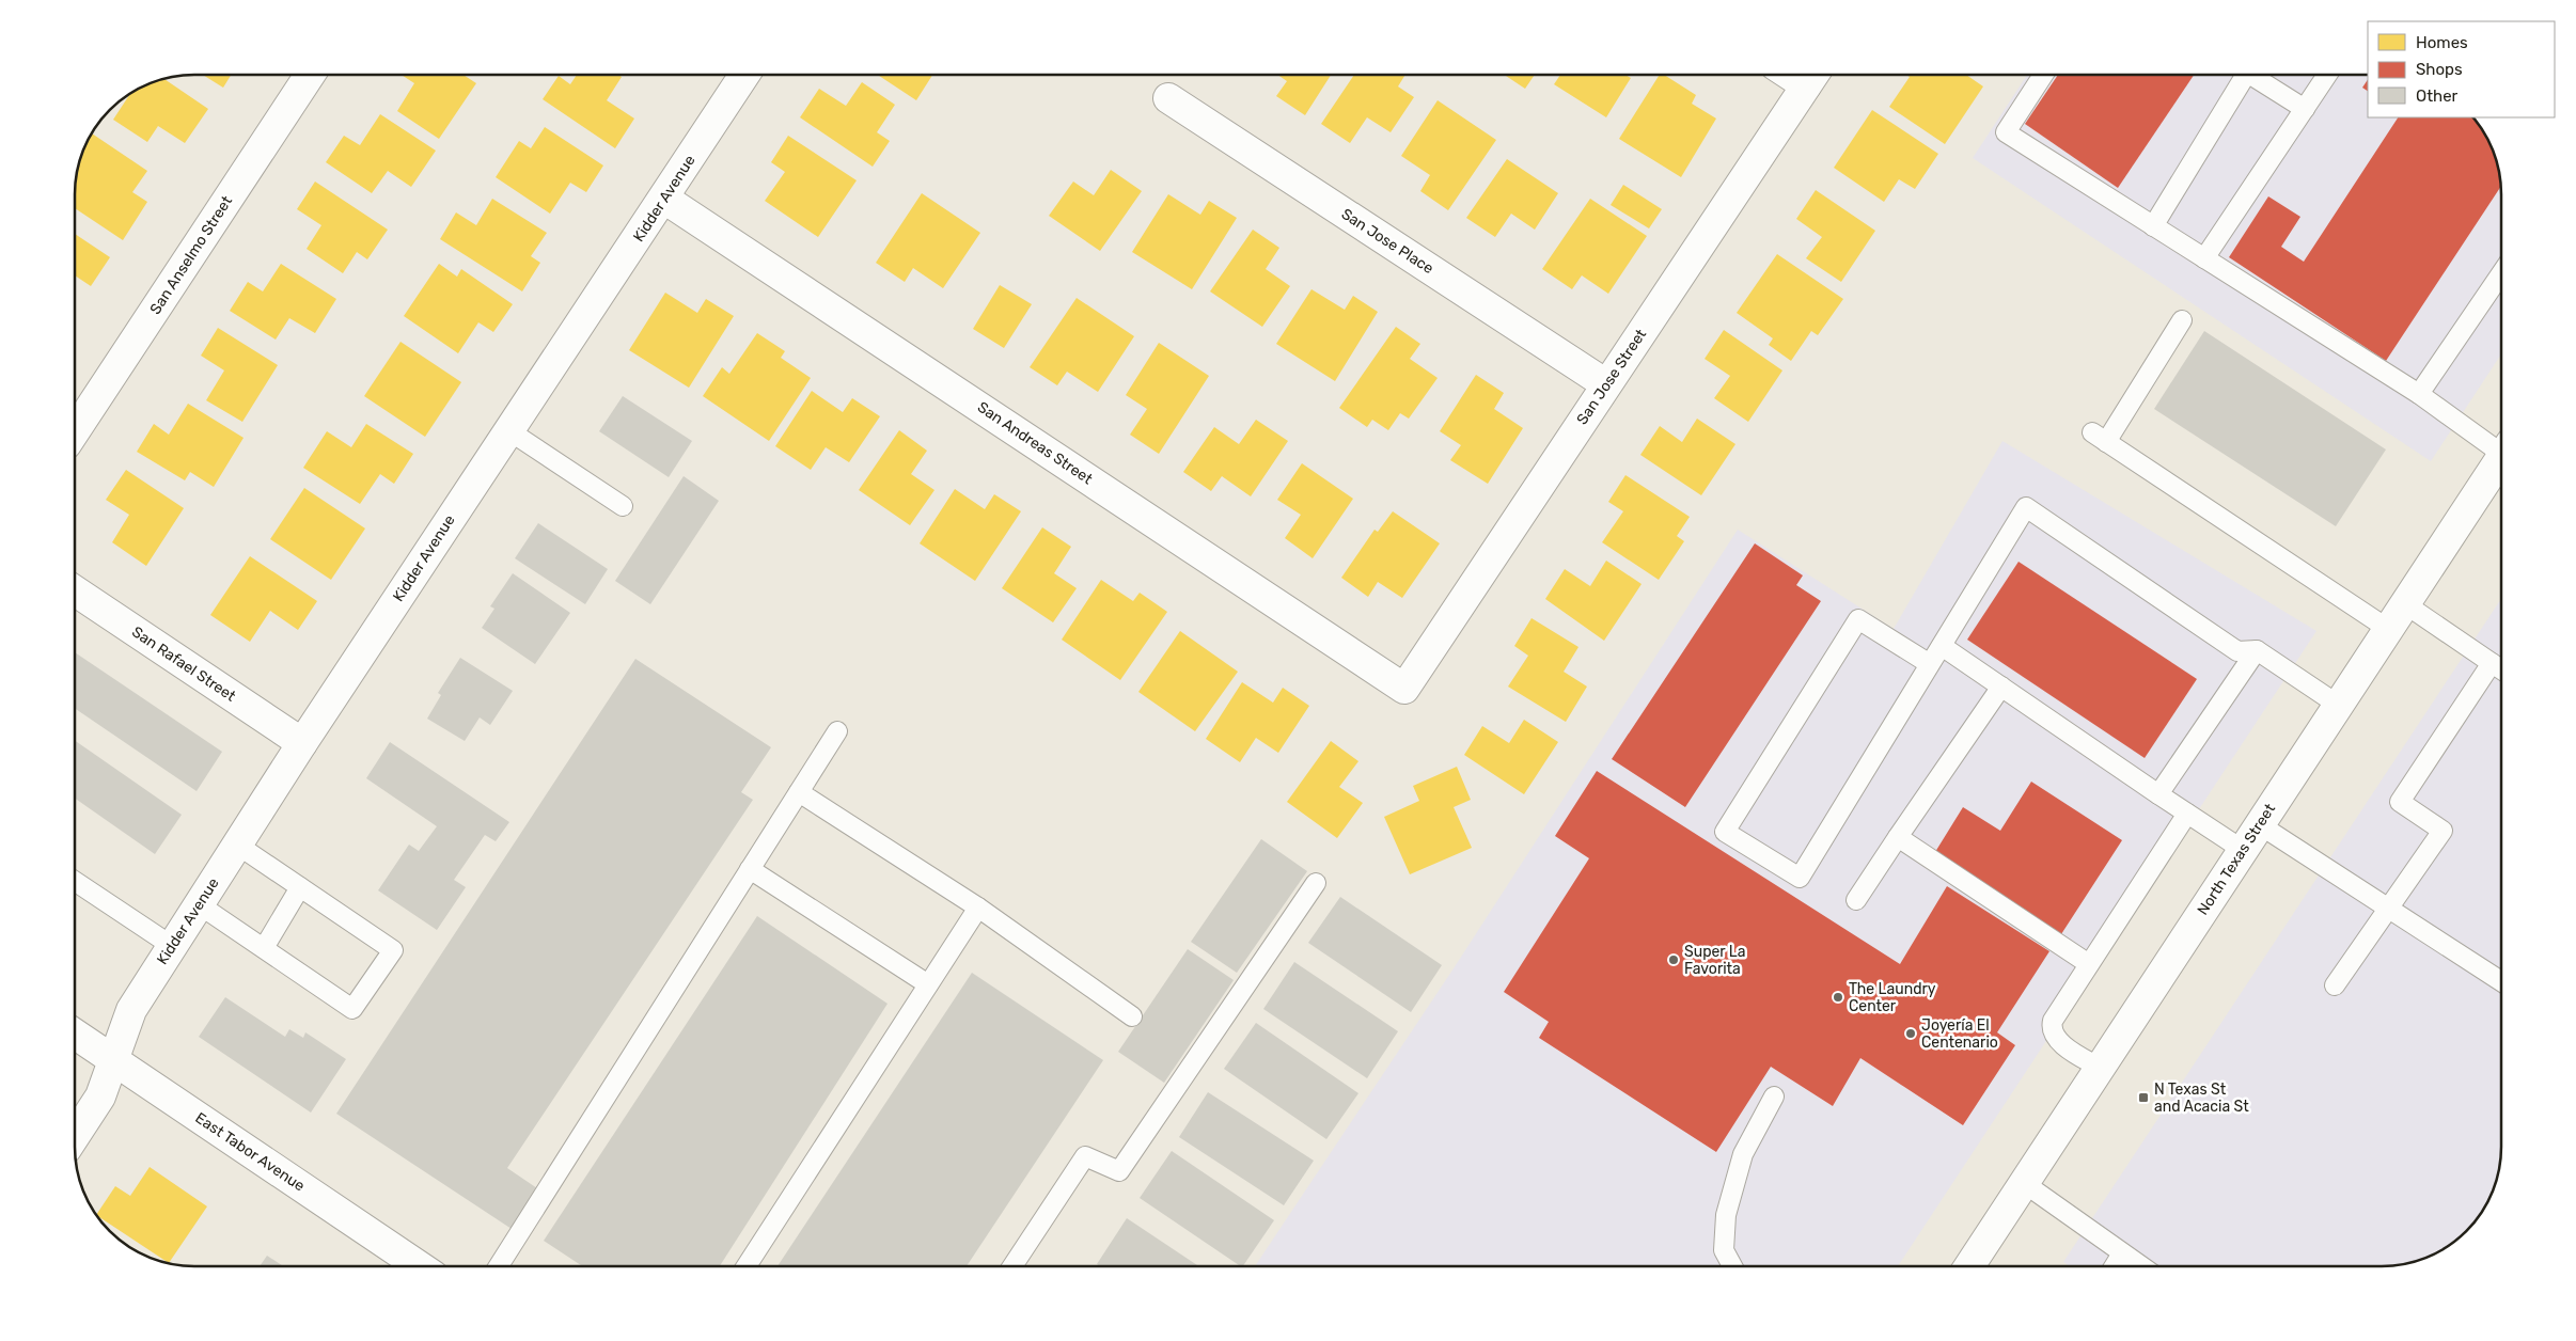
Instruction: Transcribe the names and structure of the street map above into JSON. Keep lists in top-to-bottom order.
{
  "streets": {
    "street": [
      "Kidder Avenue",
      "San Jose Place",
      "San Anselmo Street",
      "San Jose Street",
      "San Andreas Street",
      "San Rafael Street",
      "North Texas Street",
      "East Tabor Avenue"
    ]
  },
  "crossings": [
    ["Kidder Avenue", "San Andreas Street"],
    ["Kidder Avenue", "San Rafael Street"],
    ["Kidder Avenue", "East Tabor Avenue"],
    ["San Jose Place", "San Jose Street"],
    ["San Jose Street", "San Andreas Street"]
  ],
  "places": {
    "other": ["Super La Favorita", "The Laundry Center", "Joyería El Centenario"],
    "transit": ["N Texas St and Acacia St"]
  },
  "legend": ["Homes", "Shops", "Other"]
}
